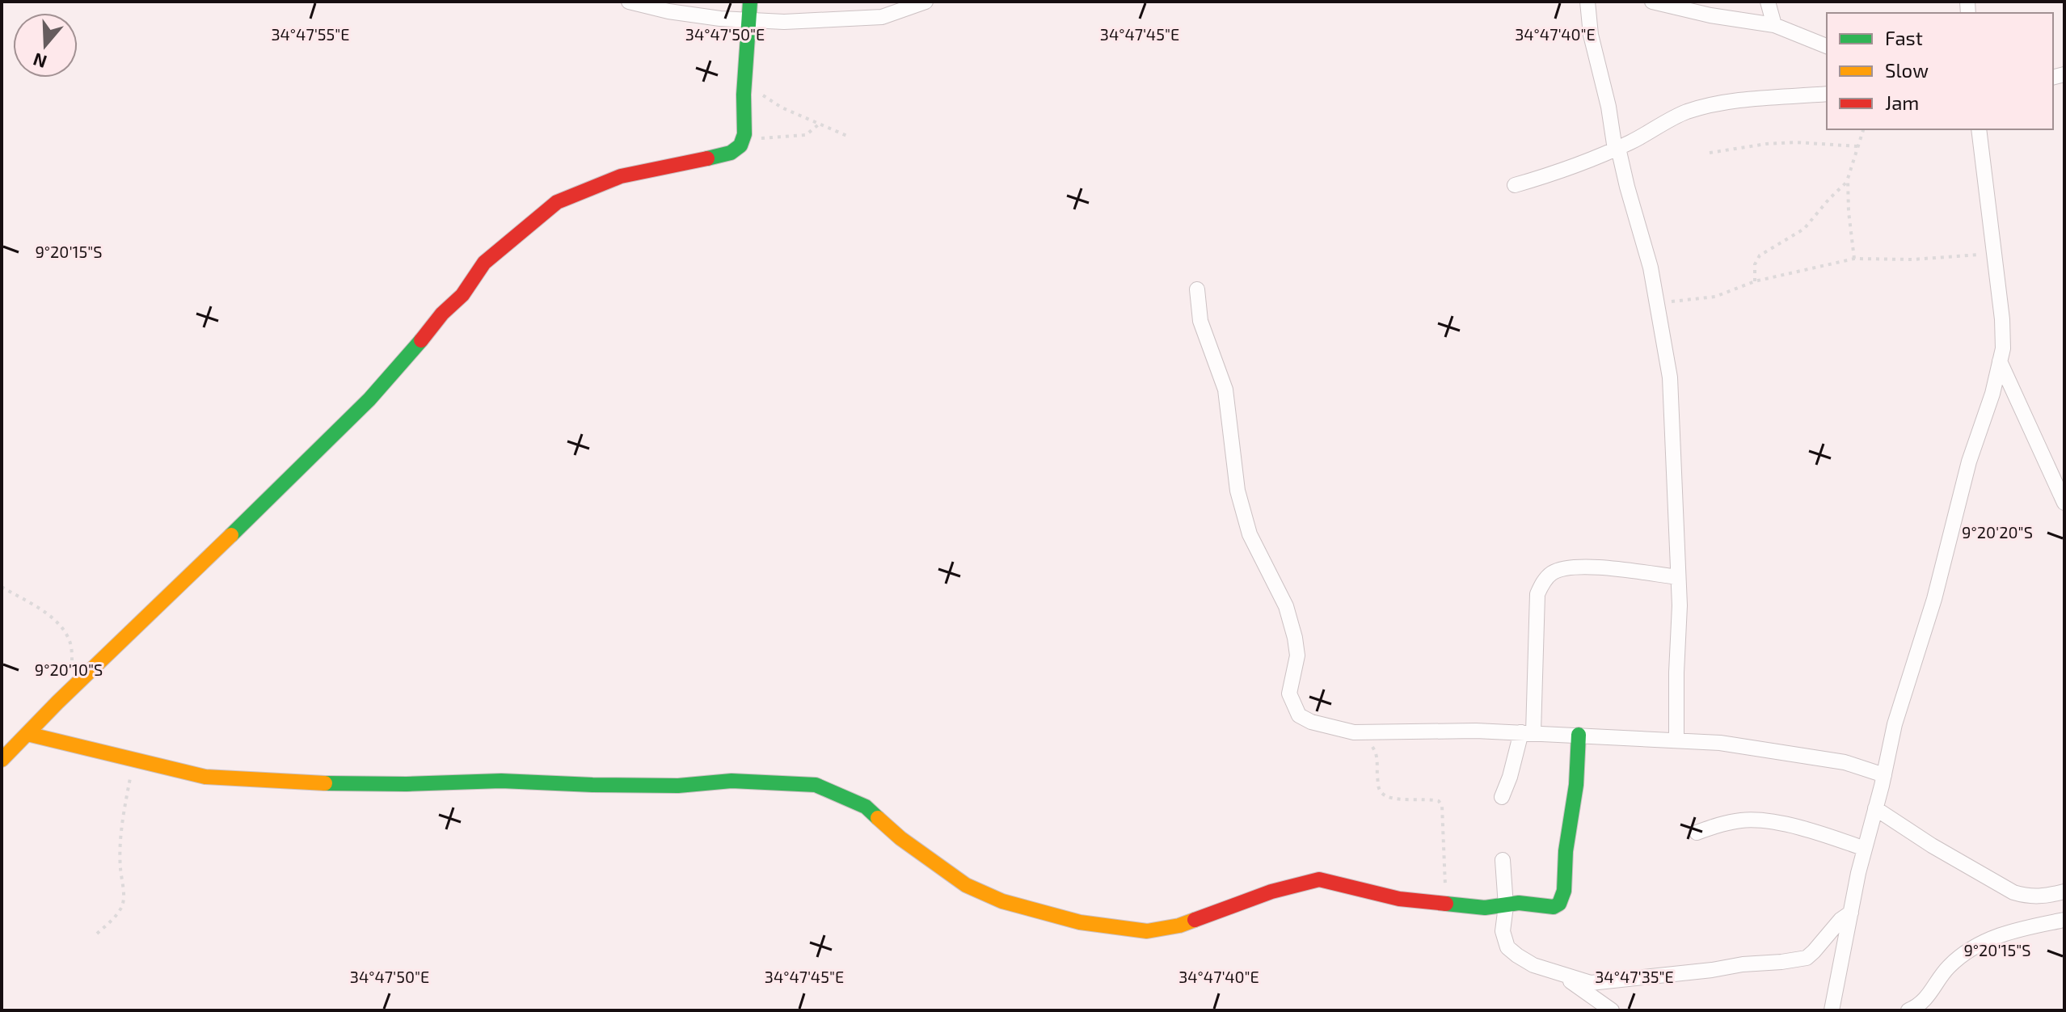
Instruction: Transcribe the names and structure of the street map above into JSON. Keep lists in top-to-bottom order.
{
  "legend": ["Fast", "Slow", "Jam"],
  "north": "bottom",
  "coordinates": [
    "34°47'55\"E",
    "34°47'50\"E",
    "34°47'45\"E",
    "34°47'40\"E",
    "9°20'15\"S",
    "9°20'20\"S",
    "9°20'10\"S",
    "34°47'35\"E"
  ]
}
